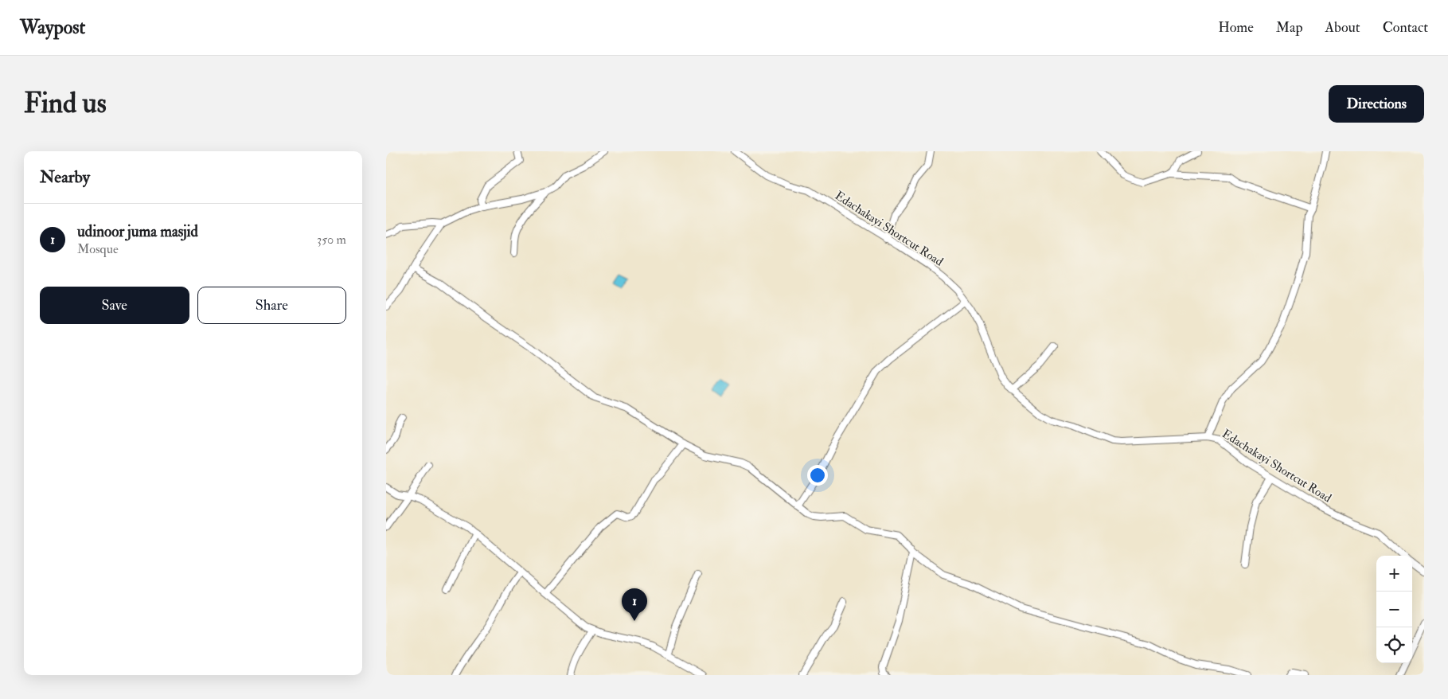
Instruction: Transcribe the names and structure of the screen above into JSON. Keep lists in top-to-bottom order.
{
  "streets": {
    "street": ["Edachakayi Shortcut Road"]
  },
  "page": {
    "header": "Waypost",
    "nav": [
      "Home",
      "Map",
      "About",
      "Contact"
    ],
    "buttons": [
      "Directions",
      ["Save", "Share"]
    ],
    "title": "Find us",
    "heading": "Nearby",
    "list": [
      {
        "mark": "1",
        "name": "udinoor juma masjid",
        "note": "Mosque",
        "value": "350 m"
      }
    ],
    "map_buttons": ["+", "−"],
    "pins": "1"
  }
}
